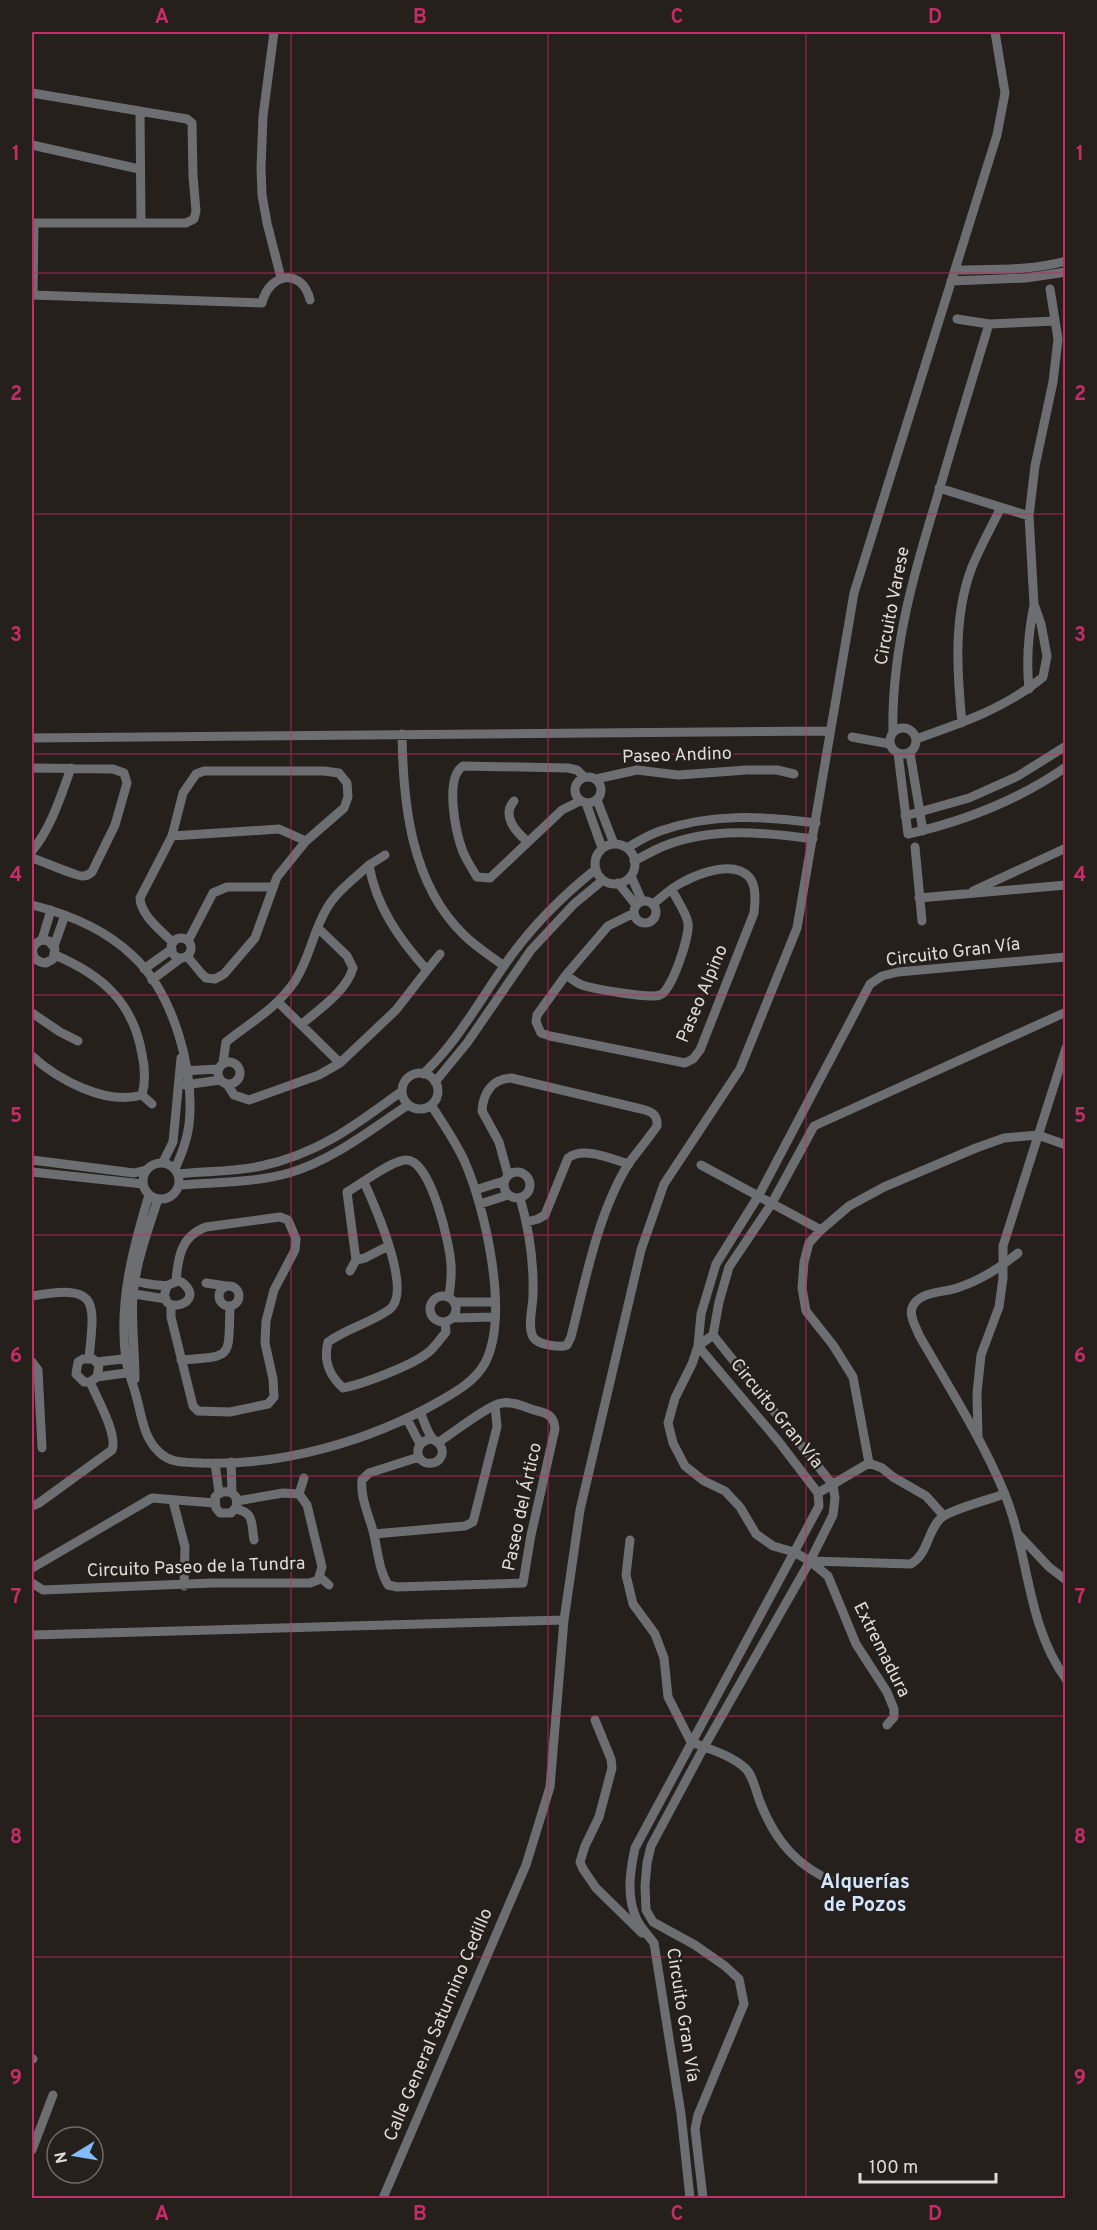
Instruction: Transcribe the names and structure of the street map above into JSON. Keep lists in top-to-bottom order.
{
  "streets": {
    "street": [
      "Circuito Varese",
      "Paseo Andino",
      "Circuito Gran Vía",
      "Paseo Alpino",
      "Paseo del Ártico",
      "Circuito Paseo de la Tundra",
      "Extremadura",
      "Calle General Saturnino Cedillo"
    ]
  },
  "crossings": [
    ["Circuito Gran Vía", "Extremadura"]
  ],
  "districts": ["Alquerías de Pozos"],
  "scale_bar": "100 m",
  "north": "left",
  "grid": {
    "columns": [
      "A",
      "B",
      "C",
      "D"
    ],
    "rows": [
      "1",
      "2",
      "3",
      "4",
      "5",
      "6",
      "7",
      "8",
      "9"
    ]
  }
}
